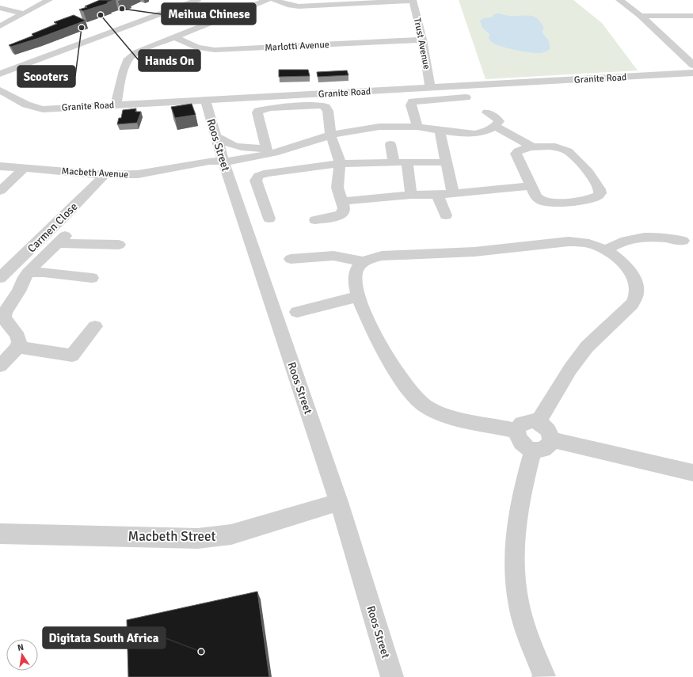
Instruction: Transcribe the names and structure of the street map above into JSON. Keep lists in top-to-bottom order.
{
  "streets": {
    "street": [
      "Trust Avenue",
      "Marlotti Avenue",
      "Granite Road",
      "Roos Street",
      "Macbeth Avenue",
      "Carmen Close",
      "Macbeth Street"
    ]
  },
  "crossings": [
    ["Trust Avenue", "Marlotti Avenue"],
    ["Trust Avenue", "Granite Road"],
    ["Granite Road", "Roos Street"],
    ["Roos Street", "Macbeth Avenue"],
    ["Roos Street", "Macbeth Street"],
    ["Macbeth Avenue", "Carmen Close"]
  ],
  "places": [
    "Meihua Chinese",
    "Hands On",
    "Scooters",
    "Digitata South Africa"
  ],
  "north": "top"
}
